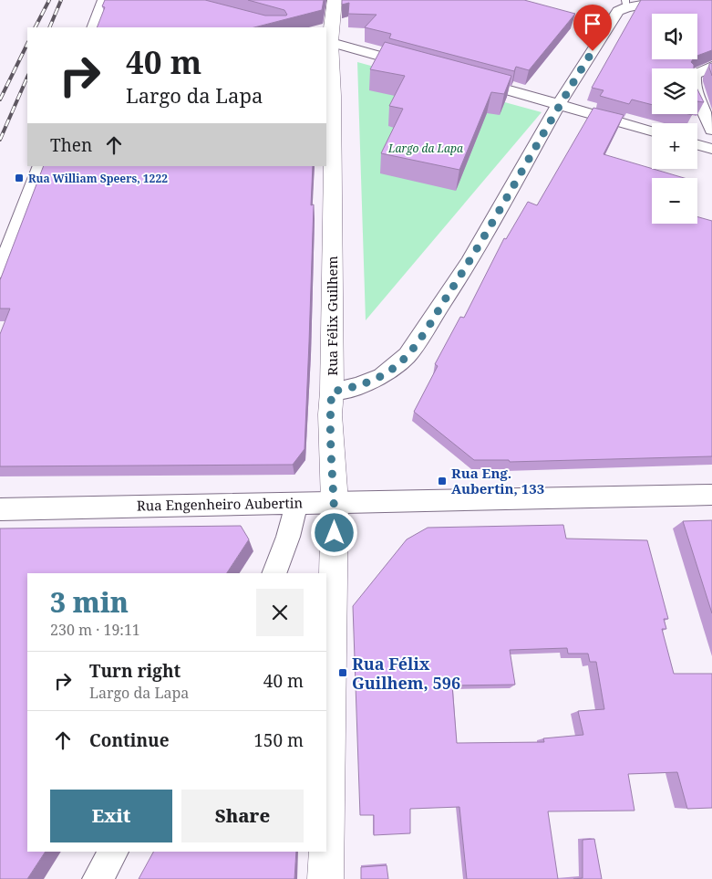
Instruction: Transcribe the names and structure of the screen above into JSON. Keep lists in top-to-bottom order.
{
  "streets": {
    "street": ["Rua Félix Guilhem", "Rua Engenheiro Aubertin"]
  },
  "crossings": [
    ["Rua Félix Guilhem", "Rua Engenheiro Aubertin"]
  ],
  "parks": ["Largo da Lapa"],
  "places": {
    "transit": ["Rua William Speers, 1222", "Rua Eng. Aubertin, 133", "Rua Félix Guilhem, 596"]
  },
  "page": {
    "map_buttons": ["+", "−"],
    "turn": ["40 m", "Largo da Lapa"],
    "then": "Then",
    "heading": ["3 min", "230 m · 19:11"],
    "list": [
      {
        "name": "Turn right",
        "note": "Largo da Lapa",
        "value": "40 m"
      },
      {
        "name": "Continue",
        "value": "150 m"
      }
    ],
    "buttons": ["Exit", "Share"]
  }
}
